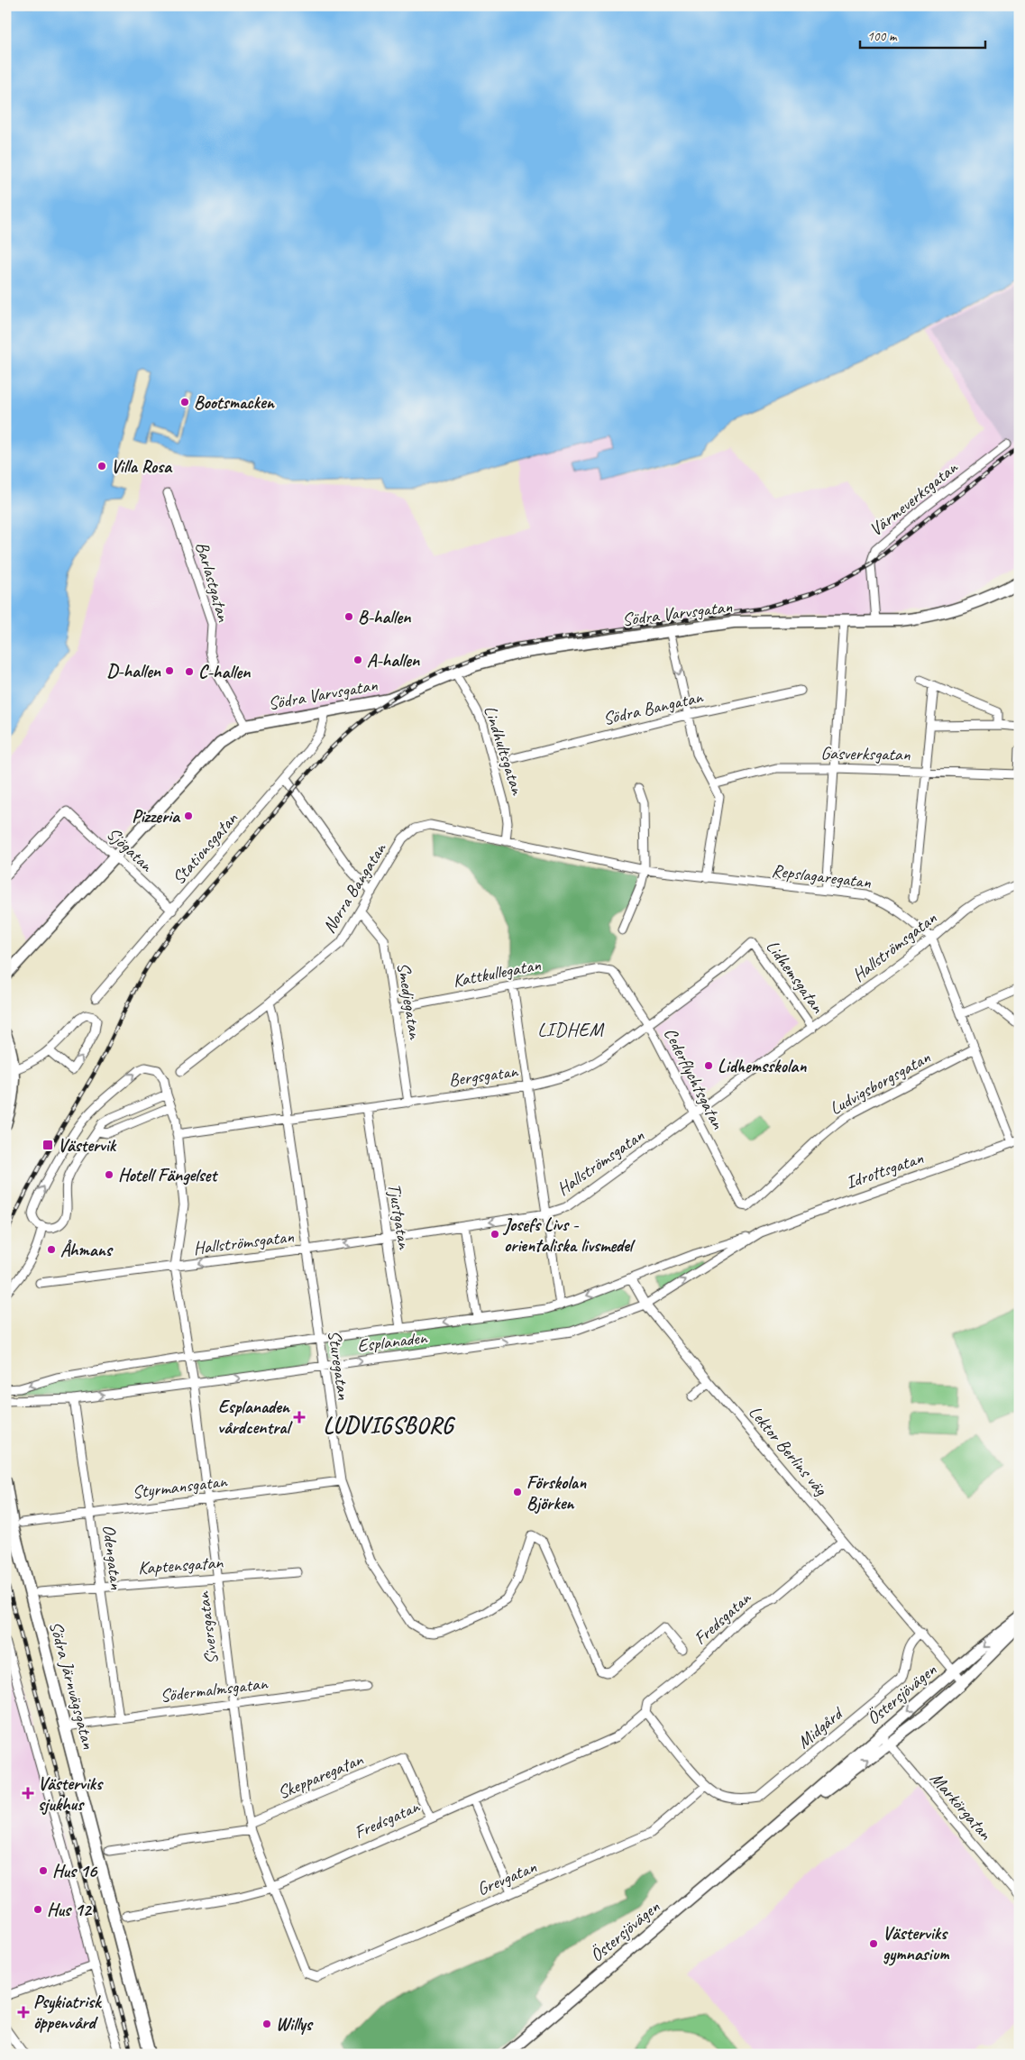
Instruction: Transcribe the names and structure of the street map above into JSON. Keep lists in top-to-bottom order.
{
  "streets": {
    "street": [
      "Värmeverksgatan",
      "Barlastgatan",
      "Södra Varvsgatan",
      "Södra Bangatan",
      "Lindhultsgatan",
      "Gasverksgatan",
      "Stationsgatan",
      "Sjögatan",
      "Repslagaregatan",
      "Norra Bangatan",
      "Hallströmsgatan",
      "Kattkullegatan",
      "Lidhemsgatan",
      "Smedjegatan",
      "Bergsgatan",
      "Cederflychtsgatan",
      "Ludvigsborgsgatan",
      "Idrottsgatan",
      "Tjustgatan",
      "Esplanaden",
      "Sturegatan",
      "Lektor Berlins väg",
      "Styrmansgatan",
      "Odengatan",
      "Kaptensgatan",
      "Fredsgatan",
      "Siversgatan",
      "Södra Järnvägsgatan",
      "Södermalmsgatan",
      "Östersjövägen",
      "Midgård",
      "Skepparegatan",
      "Markörgatan",
      "Grevgatan"
    ]
  },
  "crossings": [
    ["Värmeverksgatan", "Södra Varvsgatan"],
    ["Barlastgatan", "Södra Varvsgatan"],
    ["Södra Varvsgatan", "Lindhultsgatan"],
    ["Södra Varvsgatan", "Stationsgatan"],
    ["Södra Varvsgatan", "Sjögatan"],
    ["Lindhultsgatan", "Repslagaregatan"],
    ["Lindhultsgatan", "Norra Bangatan"],
    ["Stationsgatan", "Sjögatan"],
    ["Repslagaregatan", "Norra Bangatan"],
    ["Repslagaregatan", "Hallströmsgatan"],
    ["Repslagaregatan", "Ludvigsborgsgatan"],
    ["Repslagaregatan", "Idrottsgatan"],
    ["Norra Bangatan", "Smedjegatan"],
    ["Norra Bangatan", "Sturegatan"],
    ["Hallströmsgatan", "Lidhemsgatan"],
    ["Hallströmsgatan", "Cederflychtsgatan"],
    ["Hallströmsgatan", "Tjustgatan"],
    ["Hallströmsgatan", "Sturegatan"],
    ["Hallströmsgatan", "Siversgatan"],
    ["Kattkullegatan", "Smedjegatan"],
    ["Kattkullegatan", "Cederflychtsgatan"],
    ["Lidhemsgatan", "Bergsgatan"],
    ["Smedjegatan", "Bergsgatan"],
    ["Bergsgatan", "Cederflychtsgatan"],
    ["Bergsgatan", "Tjustgatan"],
    ["Bergsgatan", "Sturegatan"],
    ["Bergsgatan", "Siversgatan"],
    ["Cederflychtsgatan", "Ludvigsborgsgatan"],
    ["Idrottsgatan", "Esplanaden"],
    ["Tjustgatan", "Esplanaden"],
    ["Esplanaden", "Sturegatan"],
    ["Esplanaden", "Lektor Berlins väg"],
    ["Esplanaden", "Odengatan"],
    ["Esplanaden", "Siversgatan"],
    ["Sturegatan", "Styrmansgatan"],
    ["Sturegatan", "Fredsgatan"],
    ["Lektor Berlins väg", "Fredsgatan"],
    ["Lektor Berlins väg", "Östersjövägen"],
    ["Lektor Berlins väg", "Midgård"],
    ["Styrmansgatan", "Odengatan"],
    ["Styrmansgatan", "Siversgatan"],
    ["Odengatan", "Kaptensgatan"],
    ["Odengatan", "Södermalmsgatan"],
    ["Kaptensgatan", "Siversgatan"],
    ["Fredsgatan", "Siversgatan"],
    ["Fredsgatan", "Skepparegatan"],
    ["Siversgatan", "Södermalmsgatan"],
    ["Siversgatan", "Skepparegatan"],
    ["Siversgatan", "Grevgatan"],
    ["Södra Järnvägsgatan", "Södermalmsgatan"],
    ["Östersjövägen", "Markörgatan"],
    ["Midgård", "Grevgatan"]
  ],
  "districts": ["LIDHEM", "LUDVIGSBORG"],
  "places": {
    "other": [
      "Bootsmacken",
      "Villa Rosa",
      "B-hallen",
      "A-hallen",
      "D-hallen",
      "C-hallen",
      "Pizzeria",
      "Lidhemsskolan",
      "Hotell Fängelset",
      "Josefs Livs - orientaliska livsmedel",
      "Åhmans",
      "Förskolan Björken",
      "Hus 16",
      "Hus 12",
      "Västerviks gymnasium",
      "Willys"
    ],
    "transit": ["Västervik"],
    "health": ["Esplanaden vårdcentral", "Västerviks sjukhus", "Psykiatrisk öppenvård"]
  },
  "scale_bar": "100 m"
}
